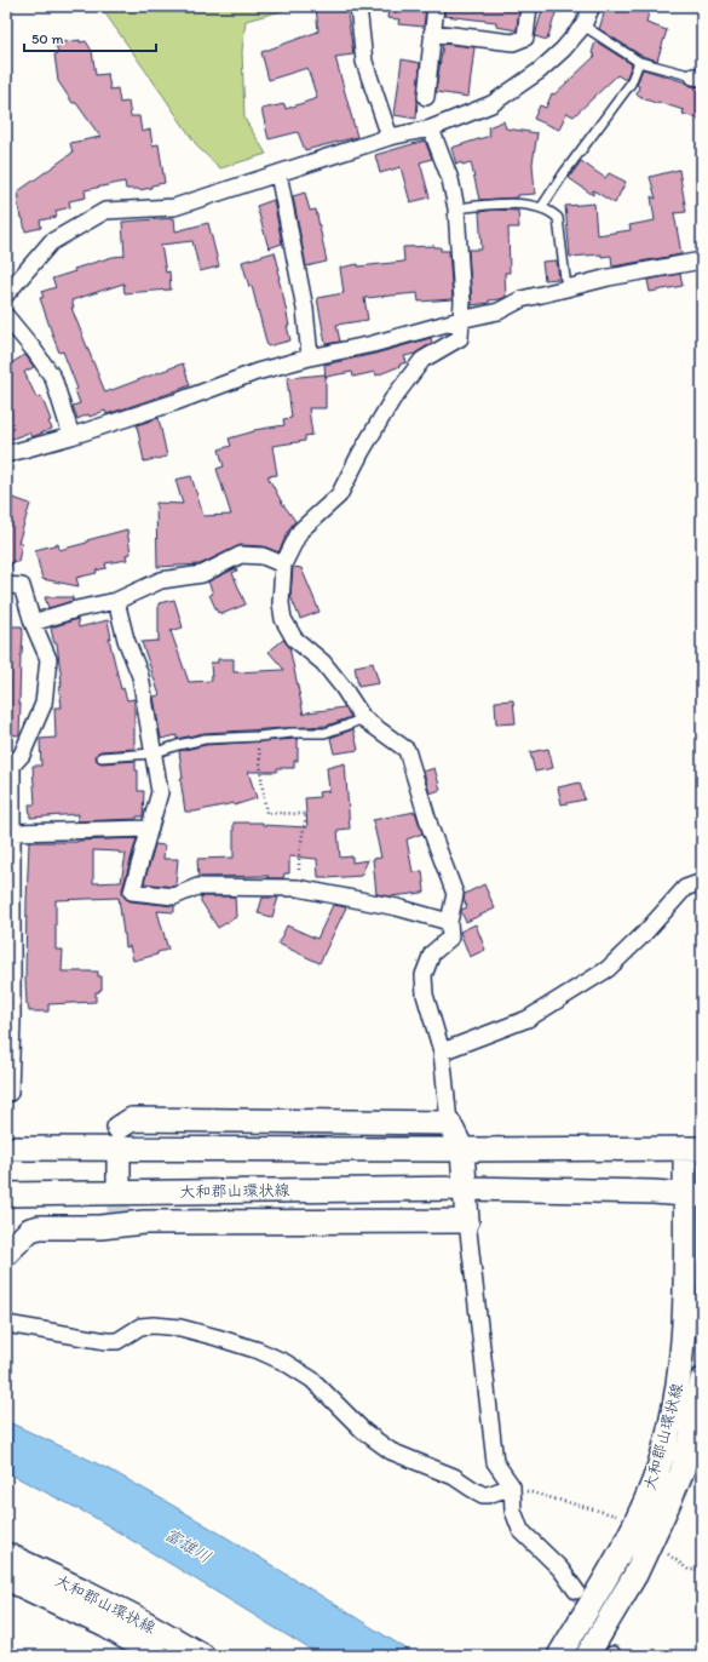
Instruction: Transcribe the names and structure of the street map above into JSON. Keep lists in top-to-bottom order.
{
  "streets": {
    "main road": ["大和郡山環状線"]
  },
  "water": ["富雄川"],
  "scale_bar": "50 m"
}
